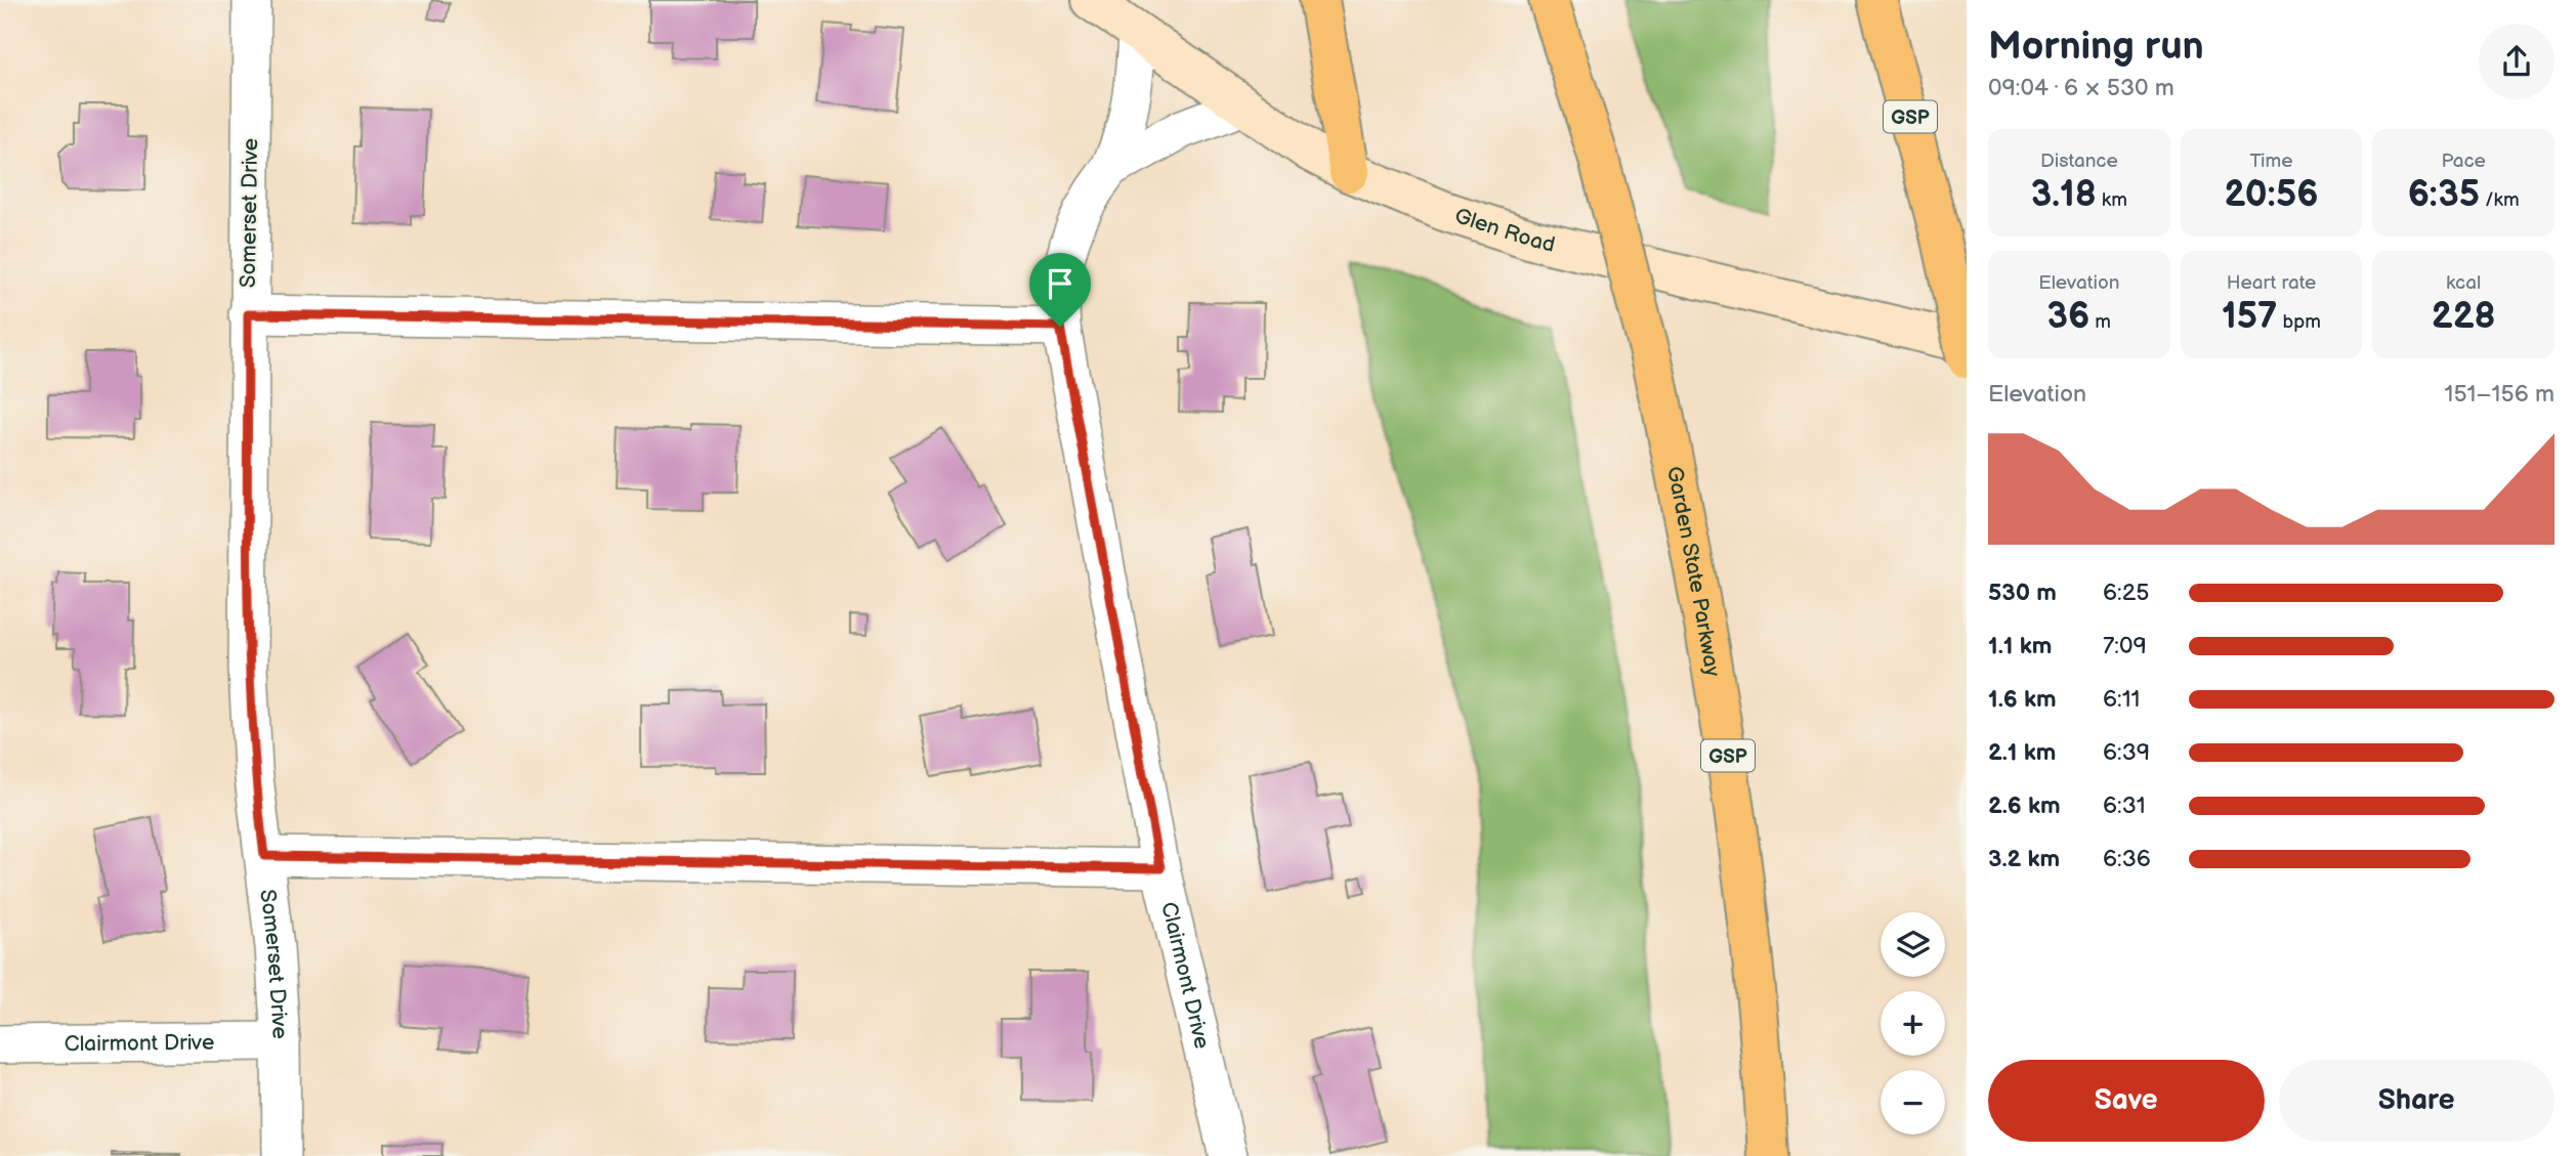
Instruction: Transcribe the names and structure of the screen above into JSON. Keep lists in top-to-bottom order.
{
  "streets": {
    "highway": ["GSP", "Garden State Parkway"],
    "main road": ["Glen Road"],
    "street": ["Somerset Drive", "Clairmont Drive"]
  },
  "crossings": [
    ["Somerset Drive", "Clairmont Drive"],
    ["Glen Road", "Clairmont Drive"]
  ],
  "page": {
    "heading": ["Morning run", "09:04 · 6 × 530 m"],
    "stats": [
      ["Distance", "3.18 km"],
      ["Time", "20:56"],
      ["Pace", "6:35 /km"],
      ["Elevation", "36 m"],
      ["Heart rate", "157 bpm"],
      ["kcal", "228"]
    ],
    "chart": ["Elevation", "151–156 m"],
    "list": [
      {
        "name": "530 m",
        "note": "6:25"
      },
      {
        "name": "1.1 km",
        "note": "7:09"
      },
      {
        "name": "1.6 km",
        "note": "6:11"
      },
      {
        "name": "2.1 km",
        "note": "6:39"
      },
      {
        "name": "2.6 km",
        "note": "6:31"
      },
      {
        "name": "3.2 km",
        "note": "6:36"
      }
    ],
    "map_buttons": ["+", "−"],
    "buttons": ["Save", "Share"]
  }
}
